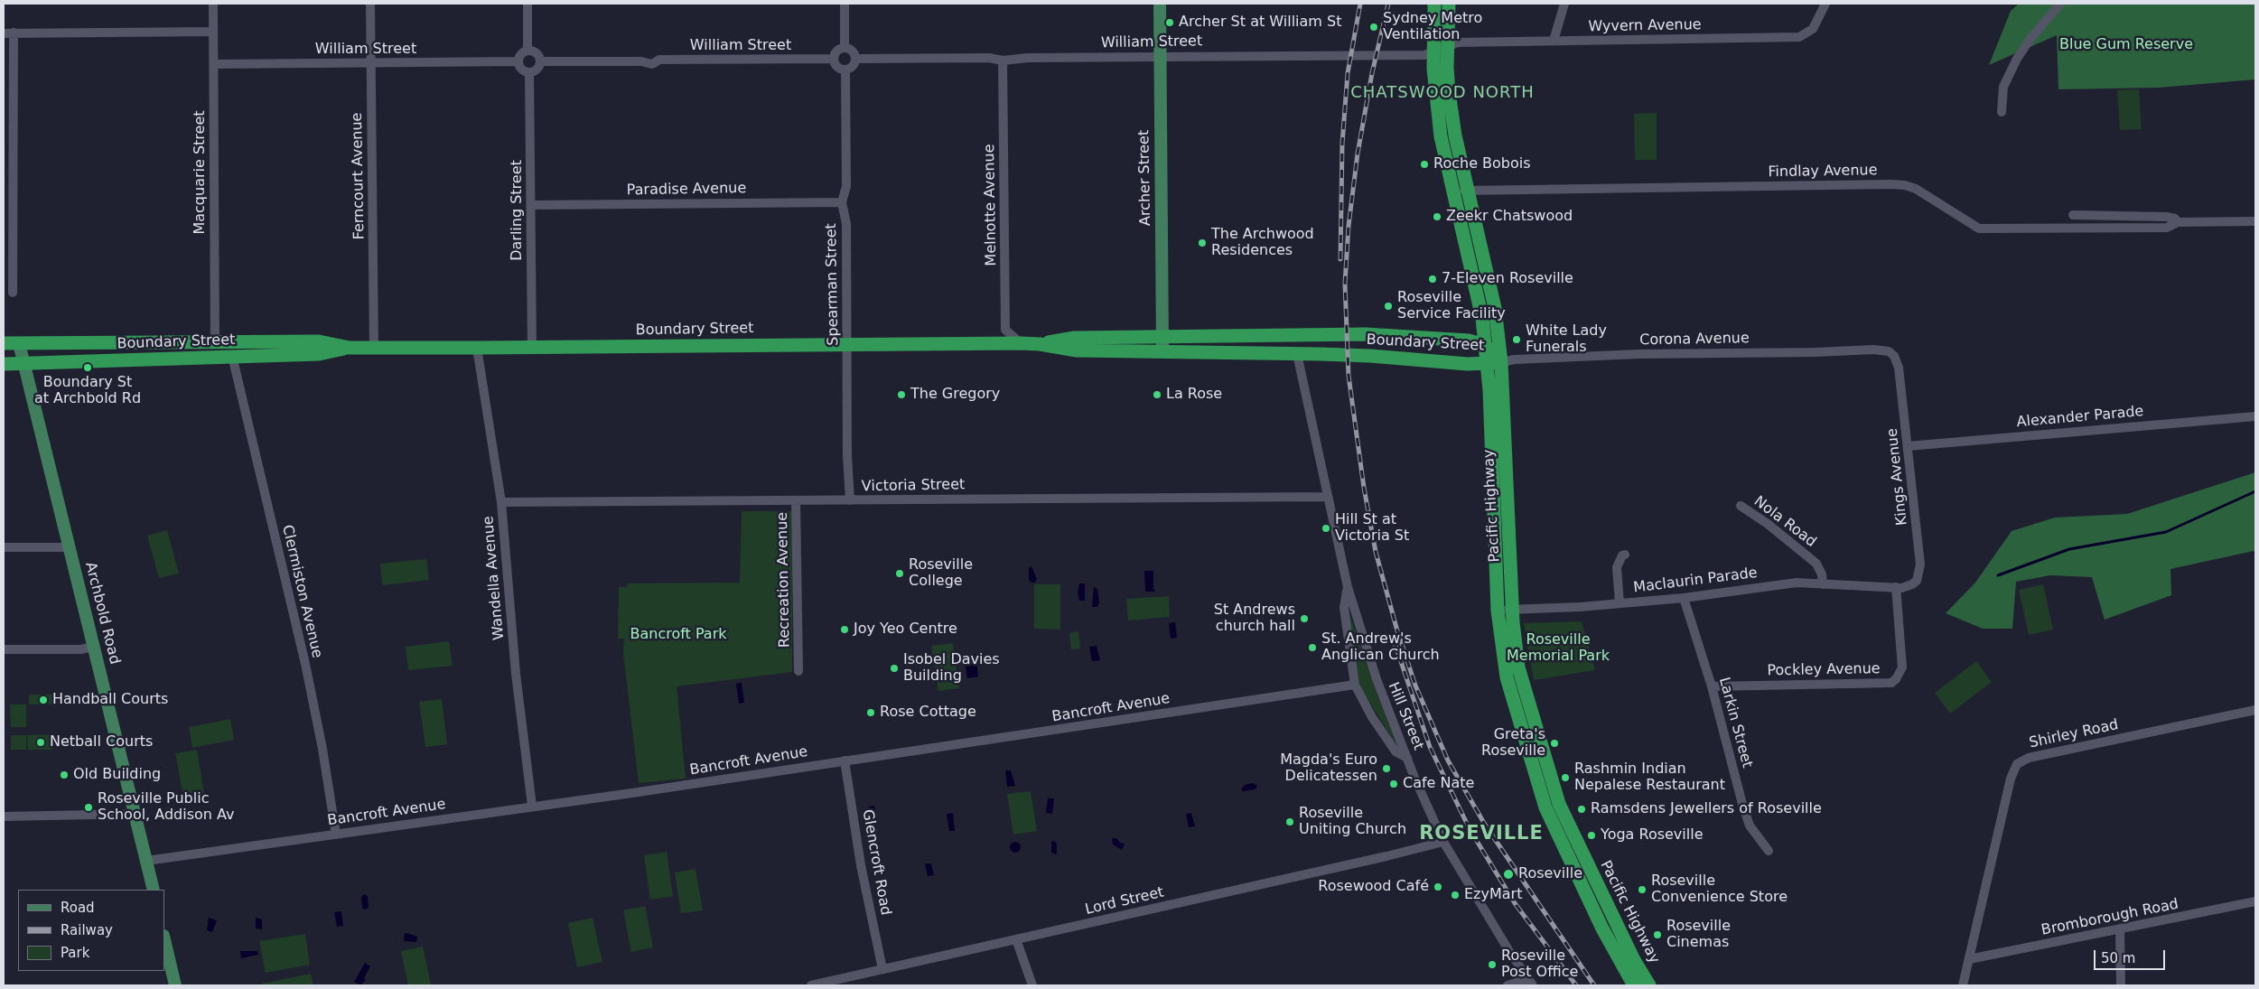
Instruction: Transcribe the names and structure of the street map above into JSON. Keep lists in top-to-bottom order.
{
  "streets": {
    "highway": ["Boundary Street", "Pacific Highway"],
    "main road": ["Archer Street", "Archbold Road"],
    "street": [
      "Wyvern Avenue",
      "William Street",
      "Findlay Avenue",
      "Macquarie Street",
      "Ferncourt Avenue",
      "Paradise Avenue",
      "Melnotte Avenue",
      "Darling Street",
      "Spearman Street",
      "Corona Avenue",
      "Alexander Parade",
      "Kings Avenue",
      "Victoria Street",
      "Nola Road",
      "Wandella Avenue",
      "Recreation Avenue",
      "Maclaurin Parade",
      "Clermiston Avenue",
      "Pockley Avenue",
      "Bancroft Avenue",
      "Hill Street",
      "Larkin Street",
      "Shirley Road",
      "Glencroft Road",
      "Lord Street",
      "Bromborough Road"
    ]
  },
  "crossings": [
    ["Wyvern Avenue", "William Street"],
    ["Wyvern Avenue", "Pacific Highway"],
    ["William Street", "Macquarie Street"],
    ["William Street", "Ferncourt Avenue"],
    ["William Street", "Archer Street"],
    ["William Street", "Melnotte Avenue"],
    ["William Street", "Darling Street"],
    ["William Street", "Spearman Street"],
    ["William Street", "Pacific Highway"],
    ["Findlay Avenue", "Pacific Highway"],
    ["Macquarie Street", "Boundary Street"],
    ["Ferncourt Avenue", "Boundary Street"],
    ["Archer Street", "Boundary Street"],
    ["Paradise Avenue", "Darling Street"],
    ["Paradise Avenue", "Spearman Street"],
    ["Melnotte Avenue", "Boundary Street"],
    ["Darling Street", "Boundary Street"],
    ["Spearman Street", "Boundary Street"],
    ["Spearman Street", "Victoria Street"],
    ["Boundary Street", "Corona Avenue"],
    ["Boundary Street", "Pacific Highway"],
    ["Boundary Street", "Wandella Avenue"],
    ["Boundary Street", "Clermiston Avenue"],
    ["Boundary Street", "Archbold Road"],
    ["Boundary Street", "Hill Street"],
    ["Corona Avenue", "Kings Avenue"],
    ["Corona Avenue", "Pacific Highway"],
    ["Alexander Parade", "Kings Avenue"],
    ["Kings Avenue", "Maclaurin Parade"],
    ["Kings Avenue", "Pockley Avenue"],
    ["Victoria Street", "Wandella Avenue"],
    ["Victoria Street", "Recreation Avenue"],
    ["Victoria Street", "Hill Street"],
    ["Pacific Highway", "Maclaurin Parade"],
    ["Nola Road", "Maclaurin Parade"],
    ["Wandella Avenue", "Bancroft Avenue"],
    ["Maclaurin Parade", "Pockley Avenue"],
    ["Maclaurin Parade", "Larkin Street"],
    ["Clermiston Avenue", "Bancroft Avenue"],
    ["Archbold Road", "Bancroft Avenue"],
    ["Pockley Avenue", "Larkin Street"],
    ["Bancroft Avenue", "Glencroft Road"],
    ["Hill Street", "Lord Street"],
    ["Shirley Road", "Bromborough Road"],
    ["Glencroft Road", "Lord Street"]
  ],
  "districts": ["CHATSWOOD NORTH", "ROSEVILLE"],
  "parks": ["Blue Gum Reserve", "Bancroft Park", "Roseville Memorial Park"],
  "places": [
    "Archer St at William St",
    "Sydney Metro Ventilation",
    "Roche Bobois",
    "Zeekr Chatswood",
    "The Archwood Residences",
    "7-Eleven Roseville",
    "Roseville Service Facility",
    "White Lady Funerals",
    "Boundary St at Archbold Rd",
    "The Gregory",
    "La Rose",
    "Hill St at Victoria St",
    "Roseville College",
    "St Andrews church hall",
    "Joy Yeo Centre",
    "St. Andrew's Anglican Church",
    "Isobel Davies Building",
    "Handball Courts",
    "Rose Cottage",
    "Netball Courts",
    "Greta's Roseville",
    "Magda's Euro Delicatessen",
    "Old Building",
    "Rashmin Indian Nepalese Restaurant",
    "Cafe Nate",
    "Roseville Public School, Addison Av",
    "Ramsdens Jewellers of Roseville",
    "Roseville Uniting Church",
    "Yoga Roseville",
    "Roseville",
    "Rosewood Café",
    "Roseville Convenience Store",
    "EzyMart",
    "Roseville Cinemas",
    "Roseville Post Office"
  ],
  "legend": ["Road", "Railway", "Park"],
  "scale_bar": "50 m"
}
